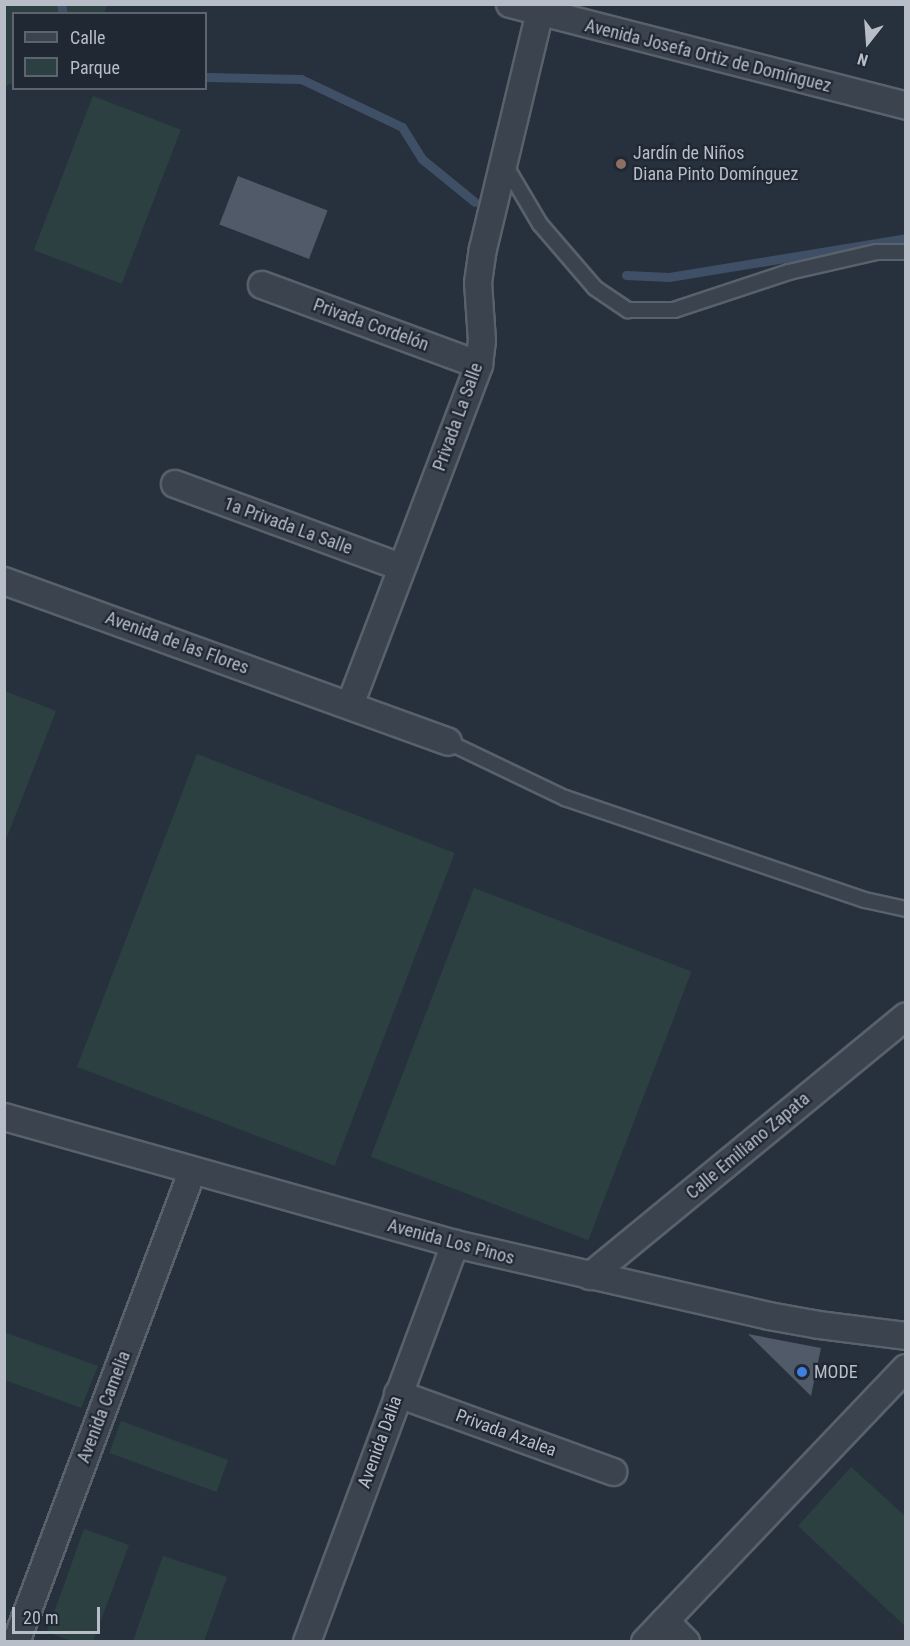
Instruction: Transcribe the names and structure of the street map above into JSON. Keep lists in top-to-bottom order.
{
  "streets": {
    "street": [
      "Avenida Josefa Ortiz de Domínguez",
      "Privada Cordelón",
      "Privada La Salle",
      "1a Privada La Salle",
      "Avenida de las Flores",
      "Calle Emiliano Zapata",
      "Avenida Los Pinos",
      "Avenida Camelia",
      "Privada Azalea",
      "Avenida Dalia"
    ]
  },
  "crossings": [
    ["Avenida Josefa Ortiz de Domínguez", "Privada La Salle"],
    ["Privada Cordelón", "Privada La Salle"],
    ["Privada La Salle", "1a Privada La Salle"],
    ["Privada La Salle", "Avenida de las Flores"],
    ["Calle Emiliano Zapata", "Avenida Los Pinos"],
    ["Avenida Los Pinos", "Avenida Camelia"],
    ["Avenida Los Pinos", "Avenida Dalia"],
    ["Privada Azalea", "Avenida Dalia"]
  ],
  "places": ["Jardín de Niños Diana Pinto Domínguez", "MODE"],
  "legend": ["Calle", "Parque"],
  "scale_bar": "20 m",
  "north": "bottom"
}
